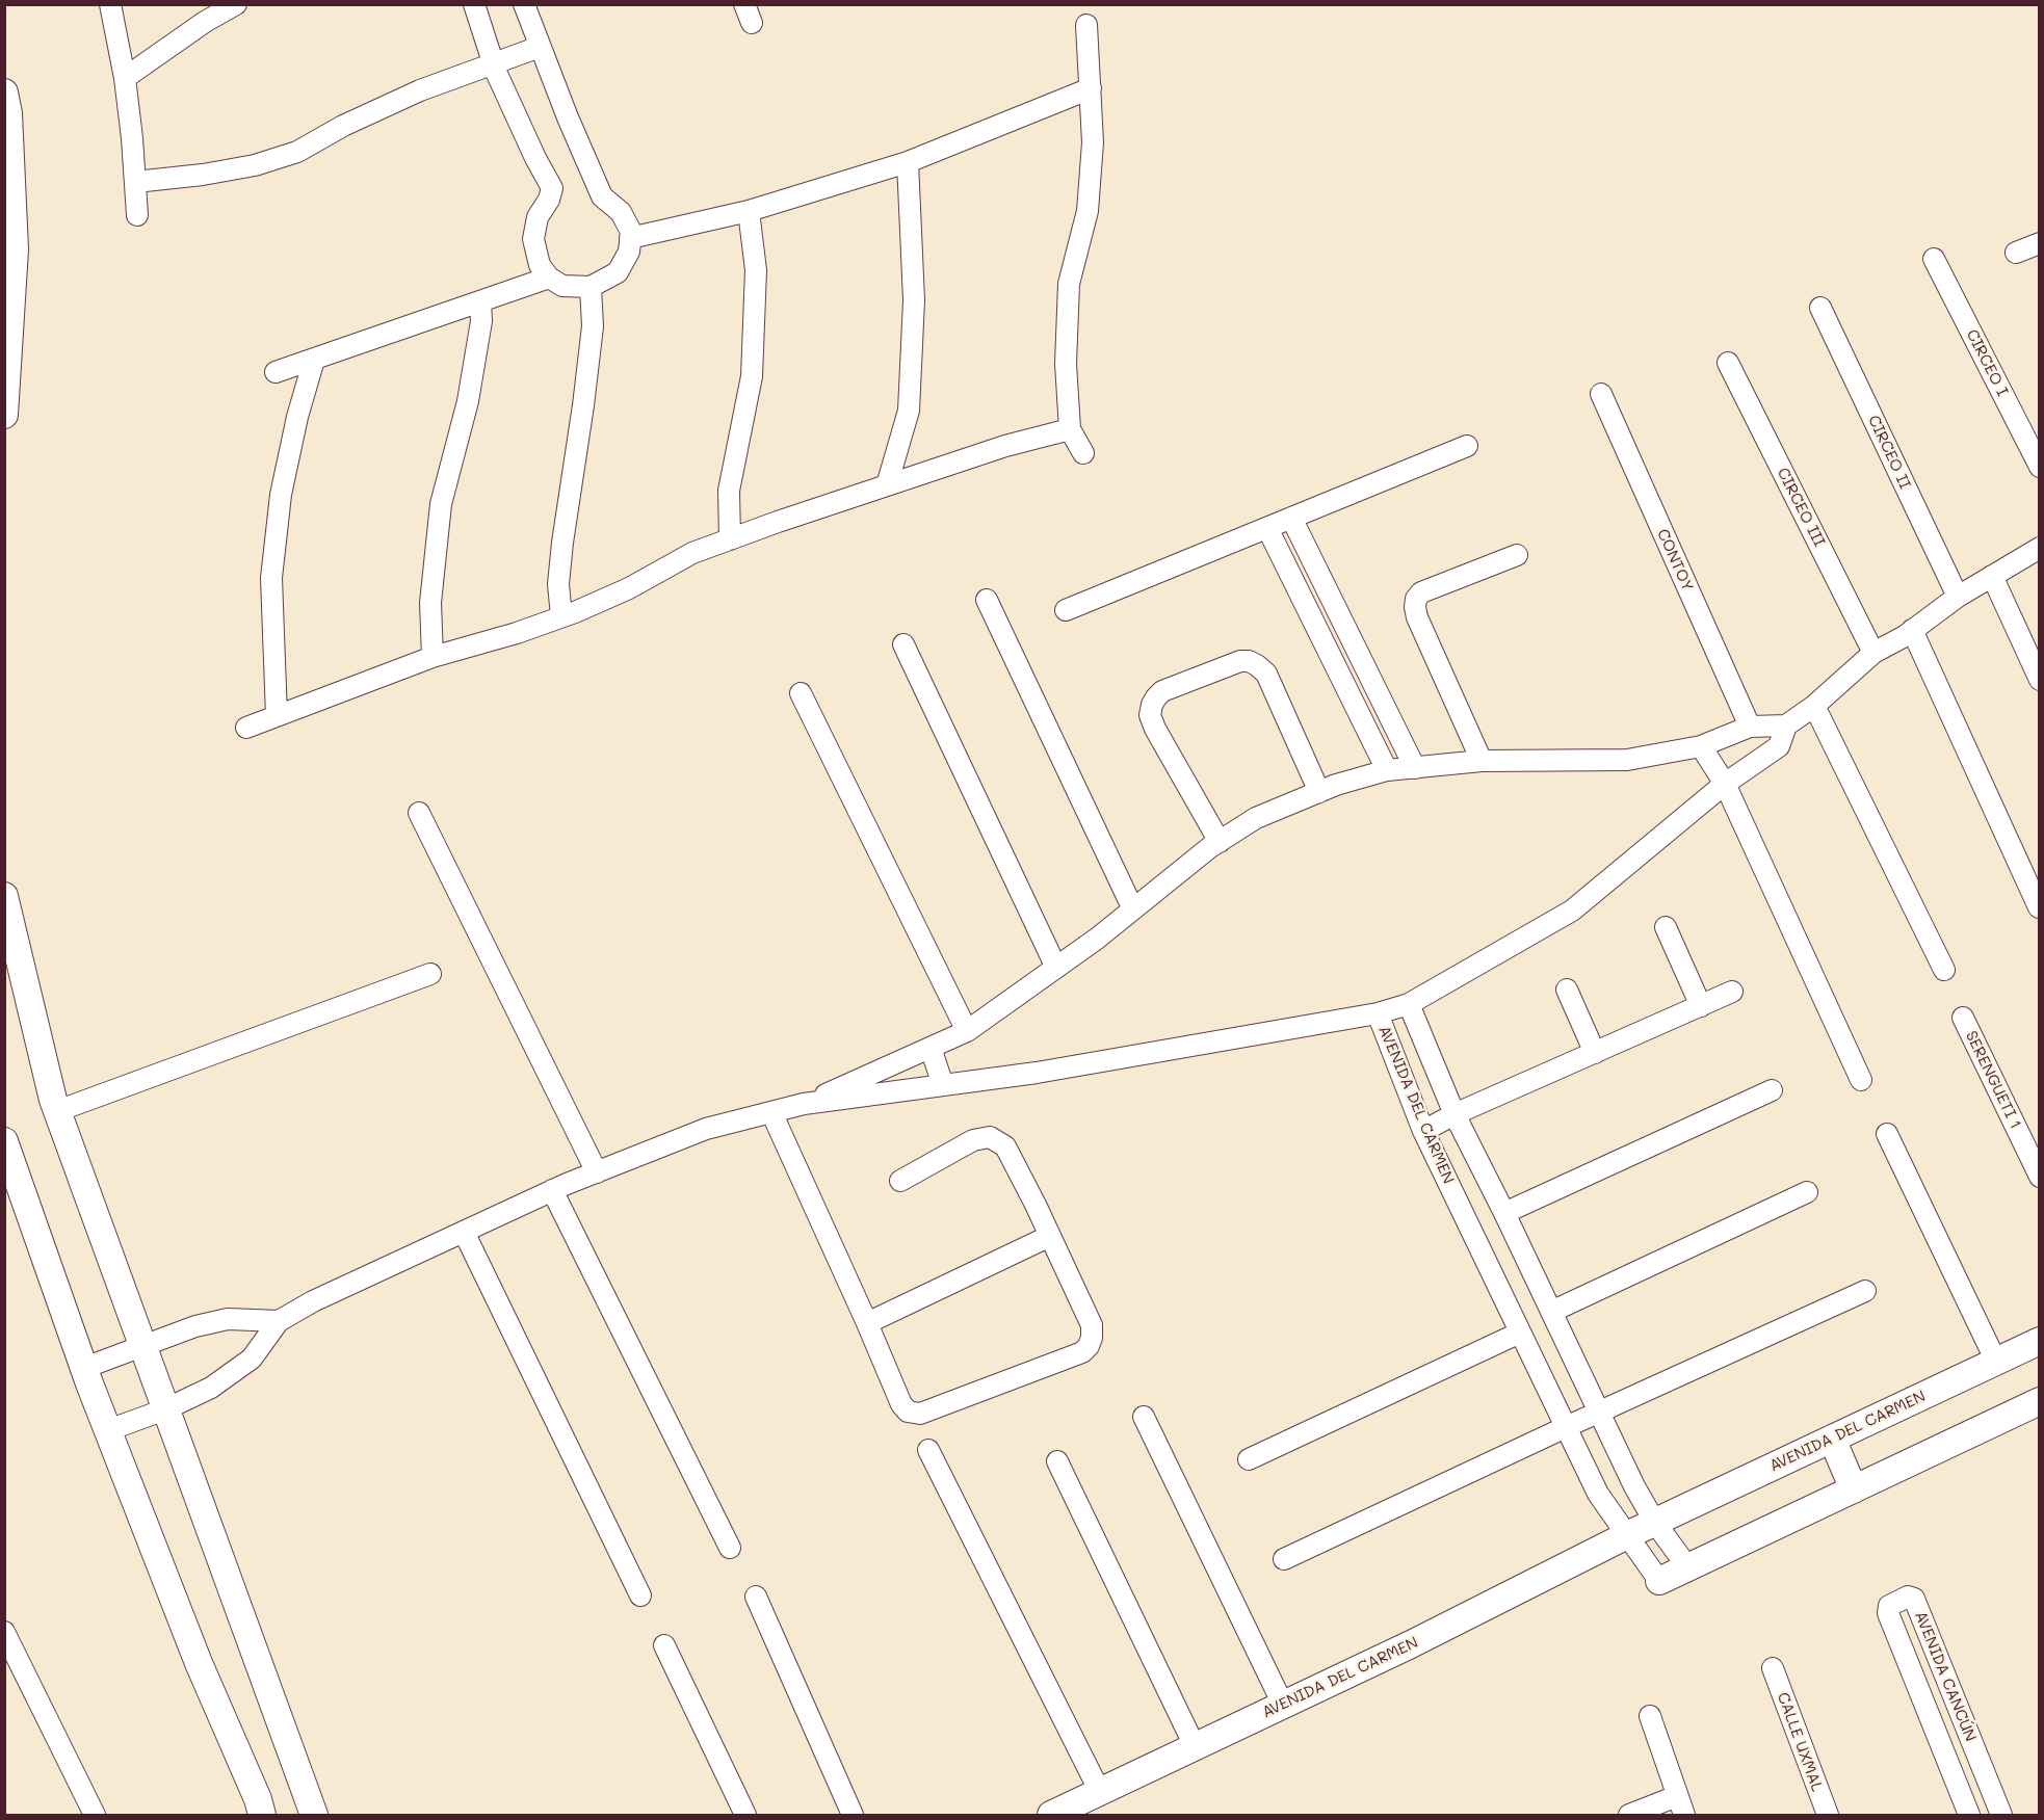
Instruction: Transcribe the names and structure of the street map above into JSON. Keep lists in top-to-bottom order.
{
  "streets": {
    "main road": ["AVENIDA DEL CARMEN"],
    "street": [
      "CIRCEO I",
      "CIRCEO II",
      "CIRCEO III",
      "CONTOY",
      "SERENGUETI 1",
      "AVENIDA CANCÚN",
      "CALLE UXMAL"
    ]
  }
}
